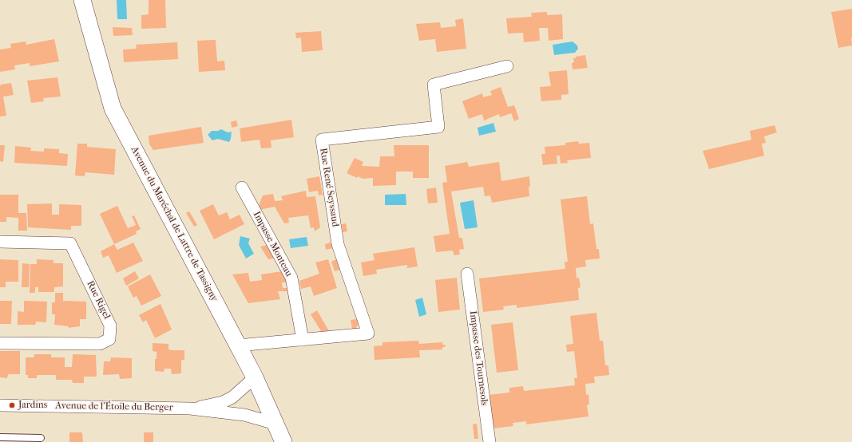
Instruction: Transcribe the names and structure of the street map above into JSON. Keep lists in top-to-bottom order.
{
  "streets": {
    "main road": ["Avenue du Maréchal de Lattre de Tassigny"],
    "street": [
      "Rue René Seyssaud",
      "Impasse Monteau",
      "Rue Rigel",
      "Impasse des Tournesols",
      "Avenue de l'Étoile du Berger"
    ]
  },
  "crossings": [
    ["Rue René Seyssaud", "Avenue du Maréchal de Lattre de Tassigny"],
    ["Rue René Seyssaud", "Impasse Monteau"],
    ["Avenue du Maréchal de Lattre de Tassigny", "Avenue de l'Étoile du Berger"]
  ],
  "places": ["Jardins"]
}
